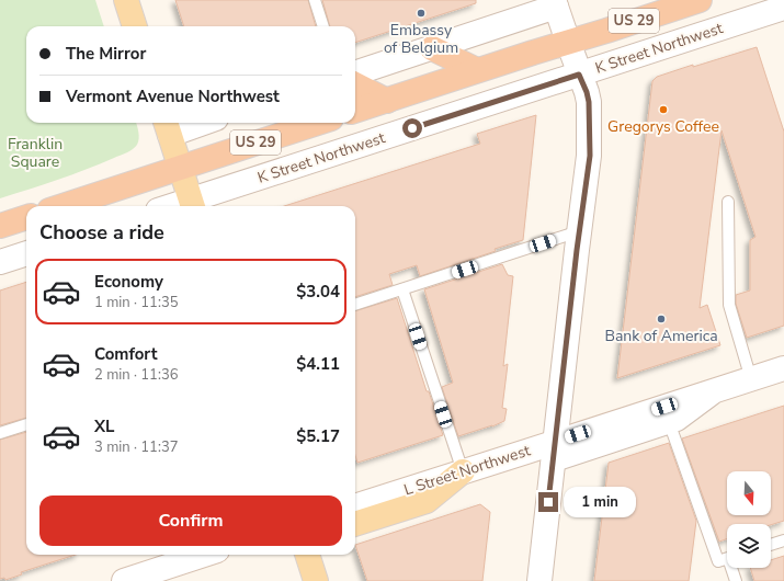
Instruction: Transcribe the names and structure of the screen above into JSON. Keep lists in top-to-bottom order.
{
  "streets": {
    "highway": ["US 29"],
    "street": ["K Street Northwest", "L Street Northwest"]
  },
  "parks": ["Franklin Square"],
  "places": ["Embassy of Belgium", "Gregorys Coffee", "Bank of America"],
  "north": "bottom",
  "page": {
    "banner": ["The Mirror", "Vermont Avenue Northwest"],
    "heading": "Choose a ride",
    "list": [
      {
        "name": "Economy",
        "note": "1 min · 11:35",
        "value": "$3.04"
      },
      {
        "name": "Comfort",
        "note": "2 min · 11:36",
        "value": "$4.11"
      },
      {
        "name": "XL",
        "note": "3 min · 11:37",
        "value": "$5.17"
      }
    ],
    "bubble": "1 min",
    "buttons": "Confirm"
  }
}
